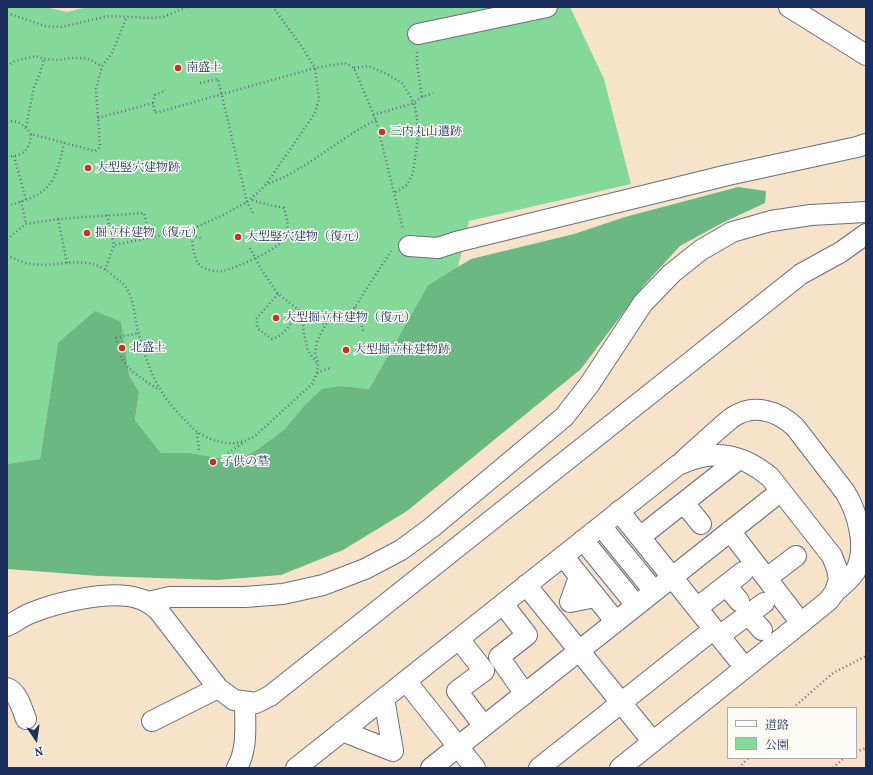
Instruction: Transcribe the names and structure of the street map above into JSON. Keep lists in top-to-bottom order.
{
  "places": [
    "南盛土",
    "三内丸山遺跡",
    "大型竪穴建物跡",
    "掘立柱建物（復元）",
    "大型竪穴建物（復元）",
    "大型掘立柱建物（復元）",
    "北盛土",
    "大型掘立柱建物跡",
    "子供の墓"
  ],
  "legend": ["道路", "公園"],
  "north": "bottom"
}
